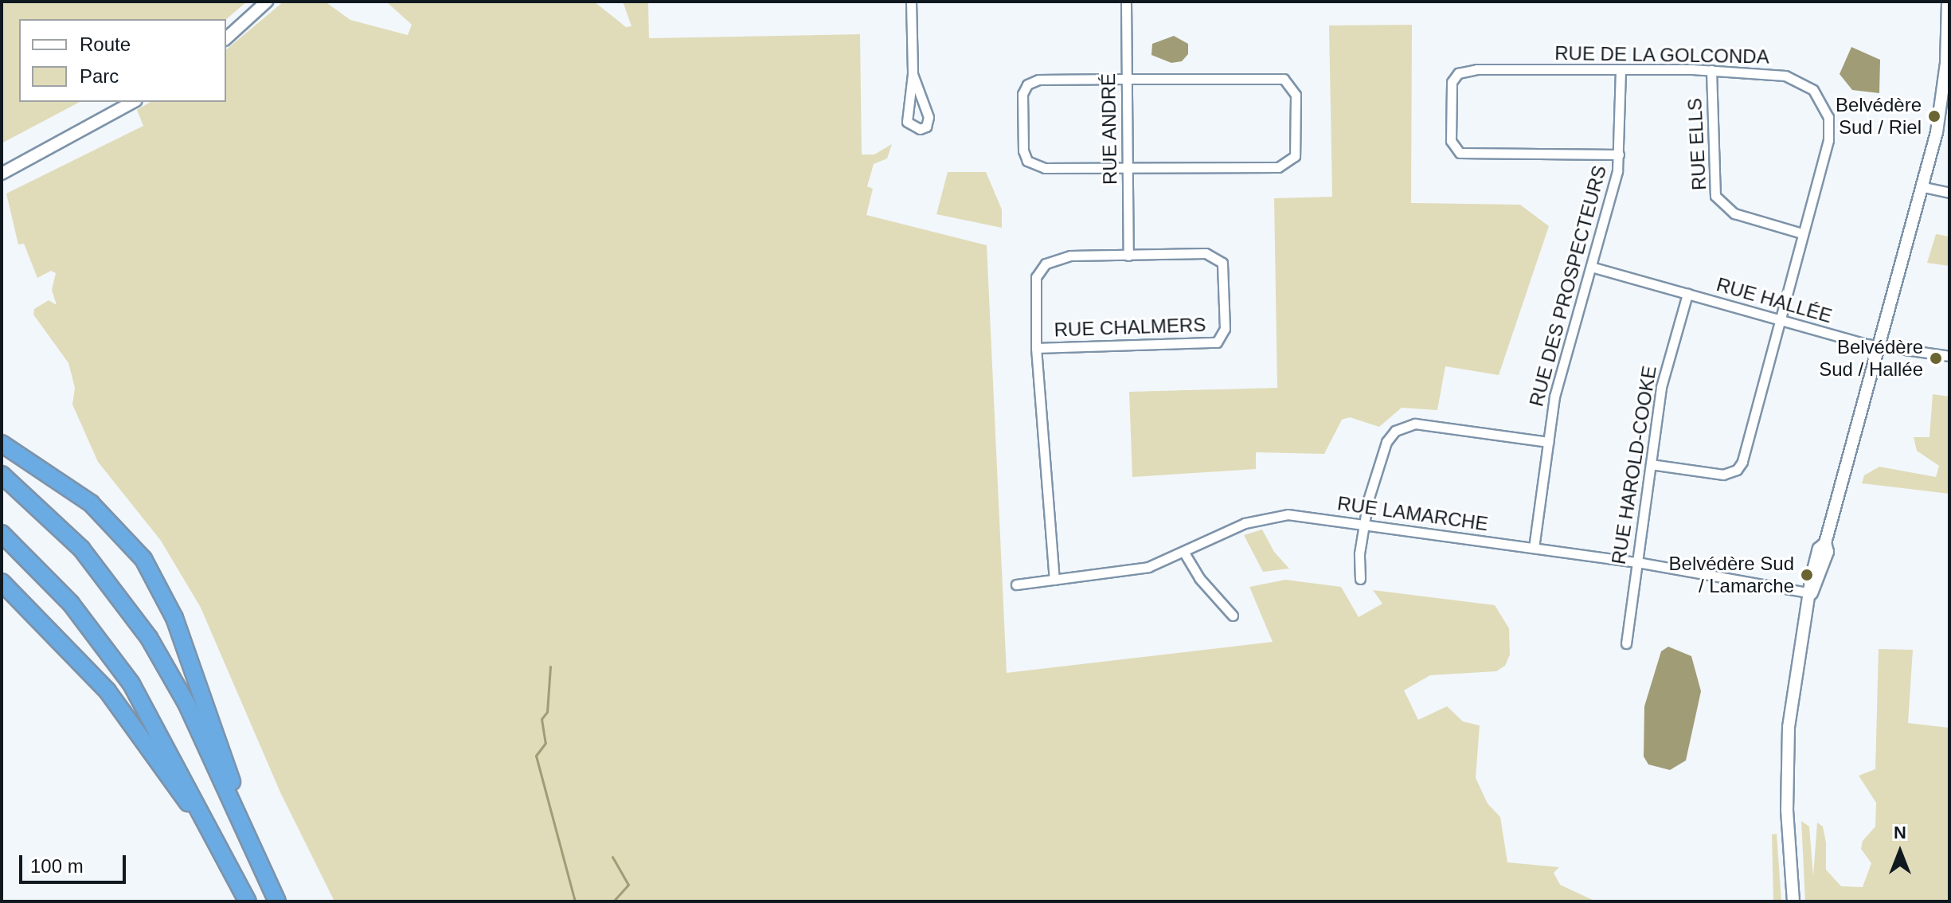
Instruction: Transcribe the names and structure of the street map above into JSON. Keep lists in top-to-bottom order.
{
  "streets": {
    "street": [
      "RUE DE LA GOLCONDA",
      "RUE ANDRÉ",
      "RUE ELLS",
      "RUE DES PROSPECTEURS",
      "RUE HALLÉE",
      "RUE CHALMERS",
      "RUE HAROLD-COOKE",
      "RUE LAMARCHE"
    ]
  },
  "crossings": [
    ["RUE DE LA GOLCONDA", "RUE ELLS"],
    ["RUE DE LA GOLCONDA", "RUE DES PROSPECTEURS"],
    ["RUE DE LA GOLCONDA", "RUE HALLÉE"],
    ["RUE DE LA GOLCONDA", "RUE HAROLD-COOKE"],
    ["RUE ANDRÉ", "RUE CHALMERS"],
    ["RUE DES PROSPECTEURS", "RUE HALLÉE"],
    ["RUE DES PROSPECTEURS", "RUE LAMARCHE"],
    ["RUE HALLÉE", "RUE HAROLD-COOKE"],
    ["RUE CHALMERS", "RUE LAMARCHE"],
    ["RUE HAROLD-COOKE", "RUE LAMARCHE"]
  ],
  "places": ["Belvédère Sud / Riel", "Belvédère Sud / Hallée", "Belvédère Sud / Lamarche"],
  "legend": ["Route", "Parc"],
  "scale_bar": "100 m",
  "north": "top"
}
